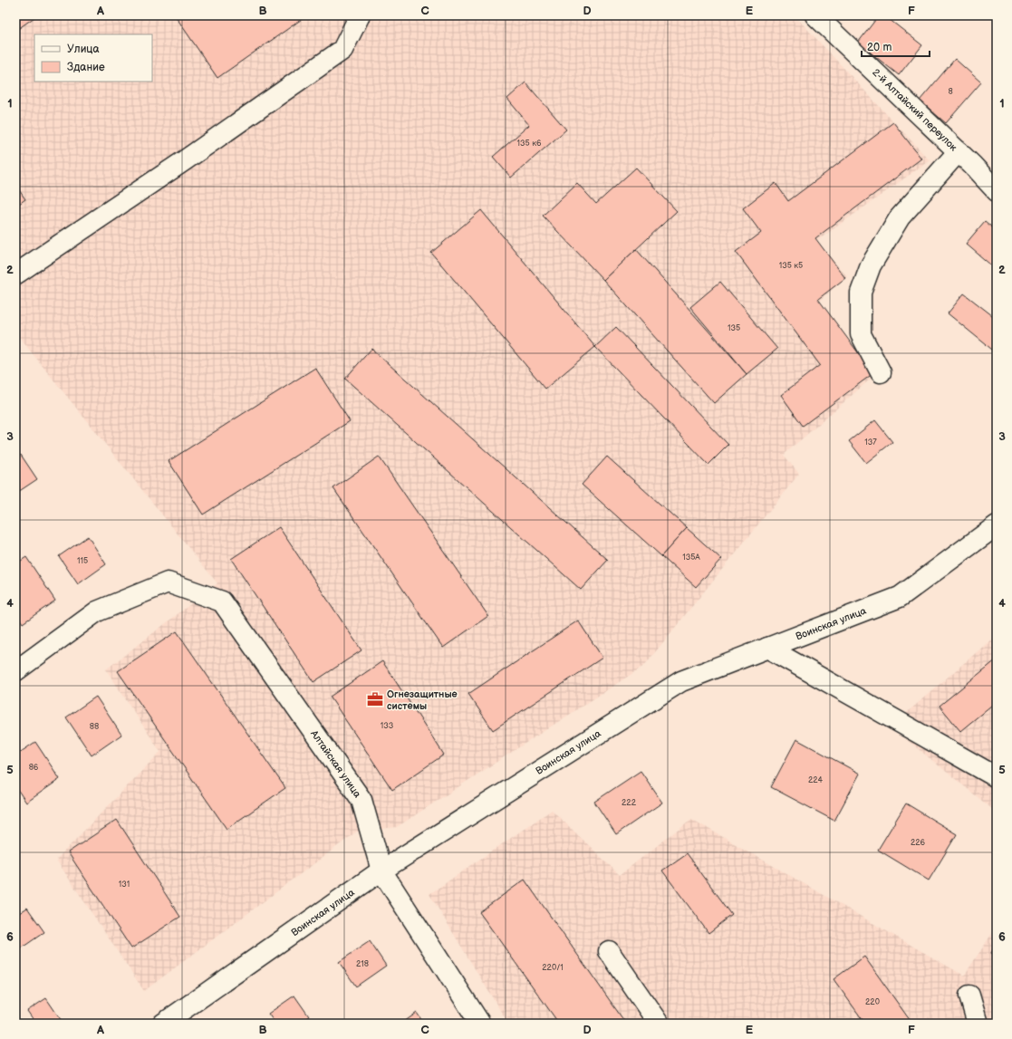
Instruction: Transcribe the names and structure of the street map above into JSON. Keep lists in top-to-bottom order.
{
  "streets": {
    "street": ["2-й Алтайский переулок", "Воинская улица", "Алтайская улица"]
  },
  "crossings": [
    ["Воинская улица", "Алтайская улица"]
  ],
  "places": {
    "office": ["Огнезащитные системы"]
  },
  "house_numbers": [
    "8",
    "135 к6",
    "135 к5",
    "135",
    "137",
    "135А",
    "115",
    "133",
    "88",
    "86",
    "224",
    "222",
    "226",
    "131",
    "218",
    "220/1",
    "220"
  ],
  "legend": ["Улица", "Здание"],
  "scale_bar": "20 m",
  "grid": {
    "columns": [
      "A",
      "B",
      "C",
      "D",
      "E",
      "F"
    ],
    "rows": [
      "1",
      "2",
      "3",
      "4",
      "5",
      "6"
    ]
  }
}
